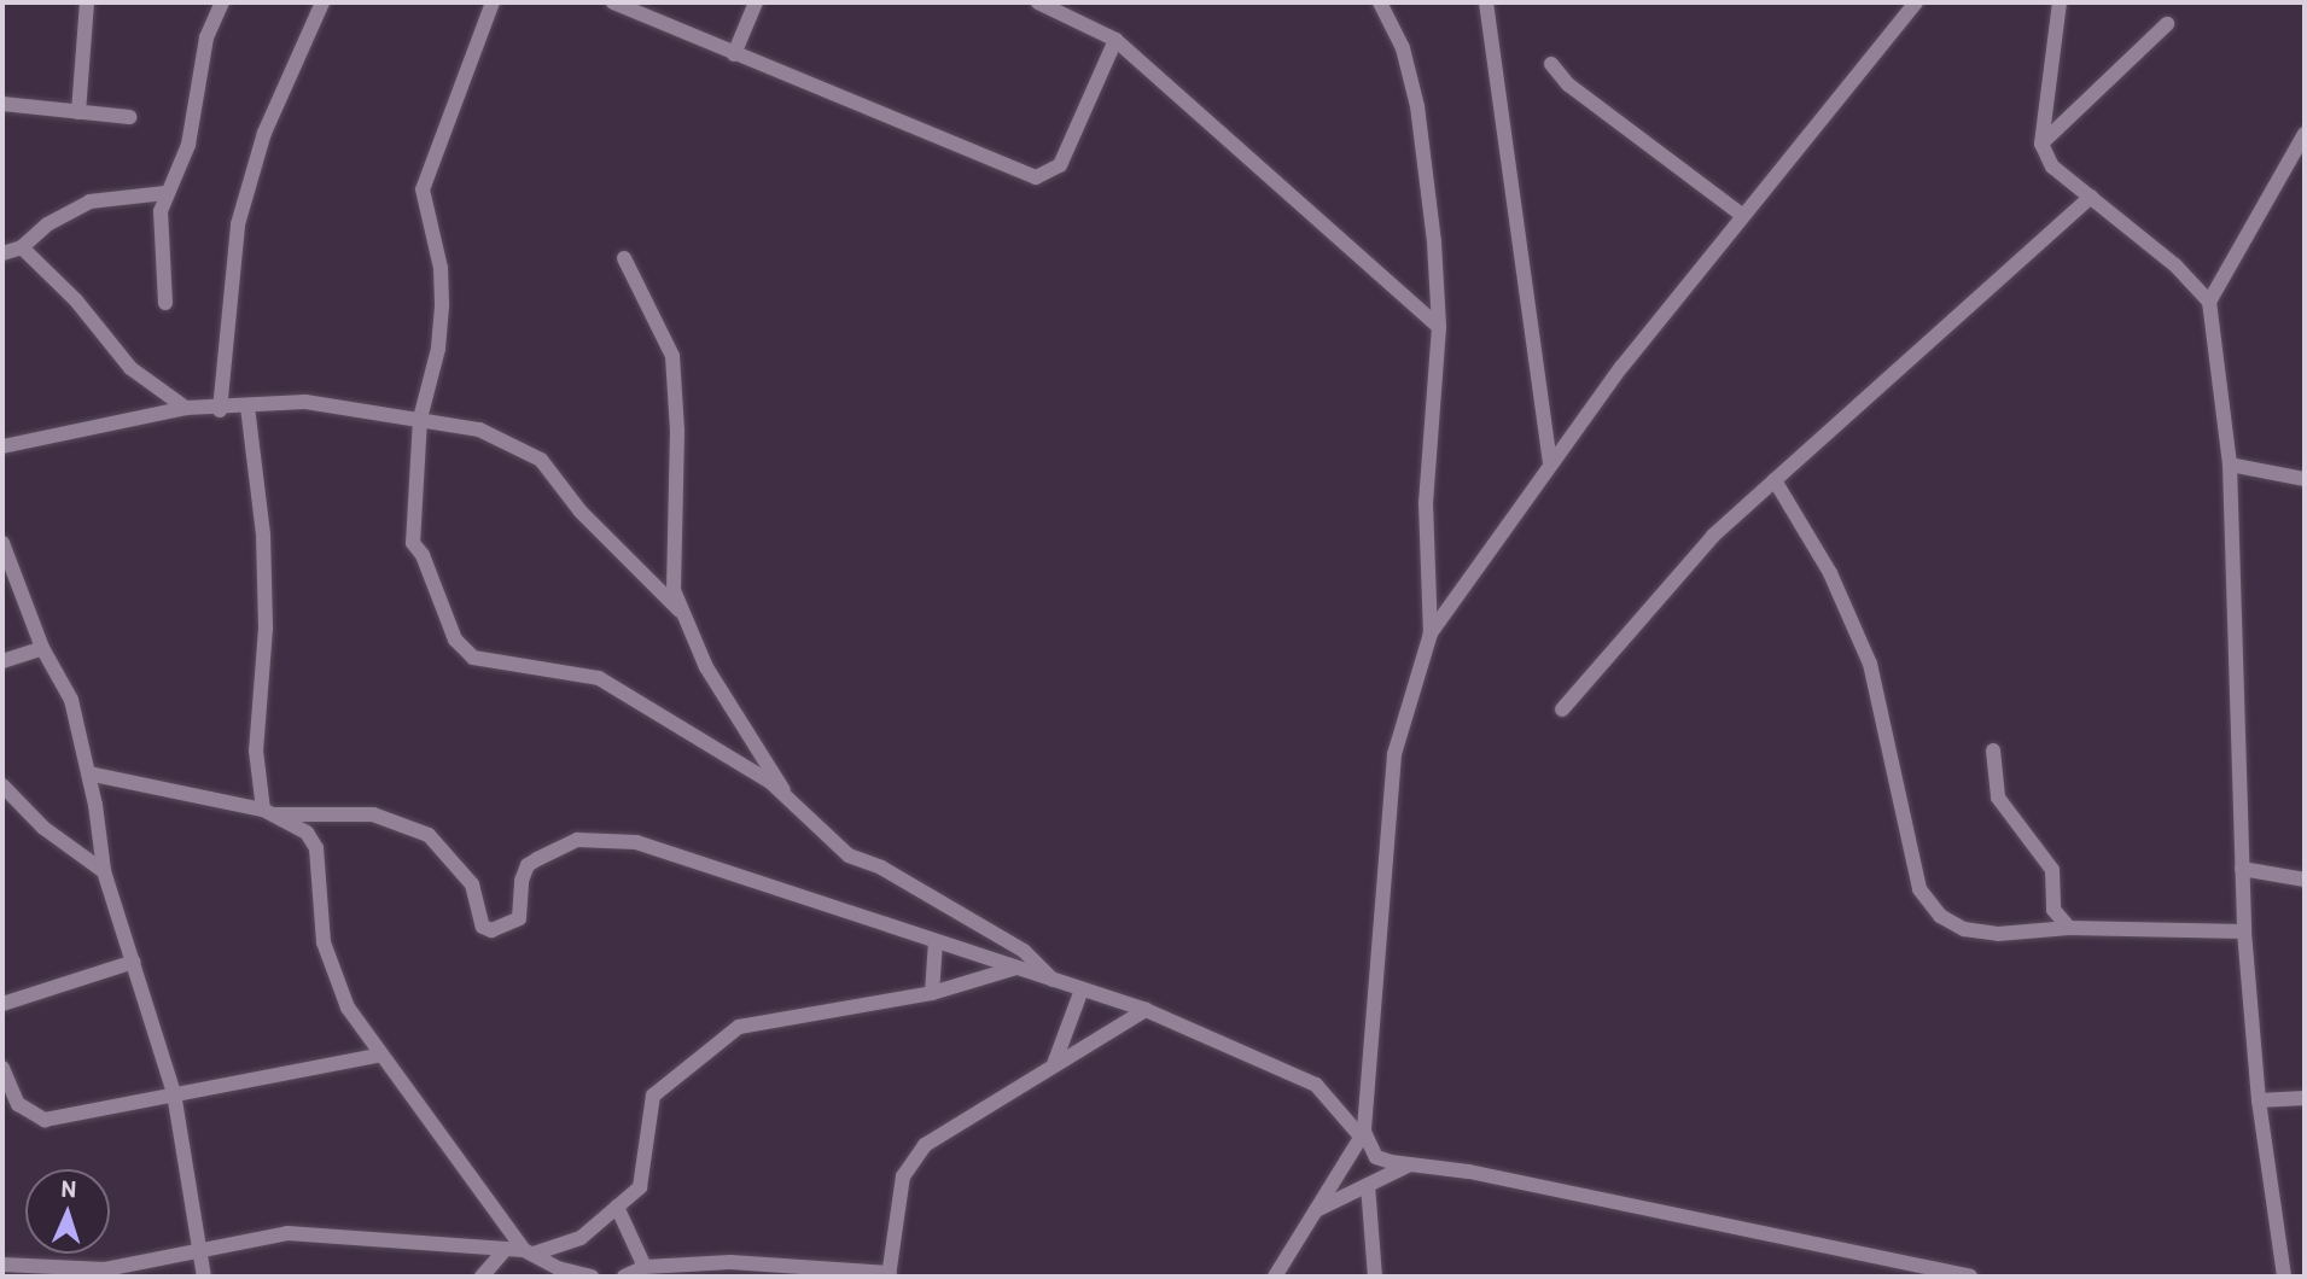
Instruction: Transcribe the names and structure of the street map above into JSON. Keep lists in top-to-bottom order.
{
  "north": "top"
}
